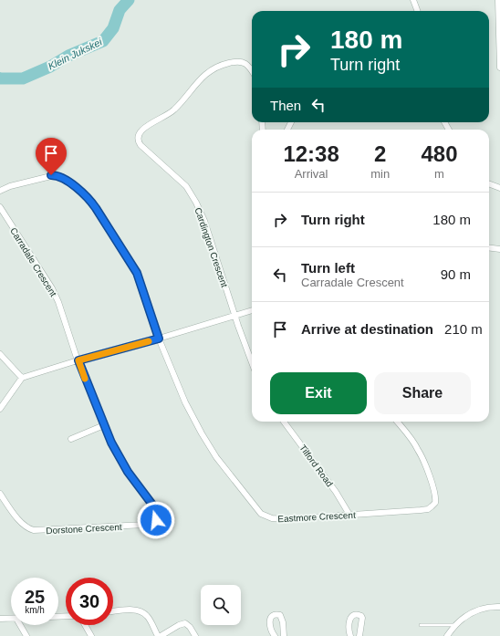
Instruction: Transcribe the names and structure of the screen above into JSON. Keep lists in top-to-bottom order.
{
  "streets": {
    "street": [
      "Cardington Crescent",
      "Carradale Crescent",
      "Tilford Road",
      "Eastmore Crescent",
      "Dorstone Crescent"
    ]
  },
  "crossings": [
    ["Carradale Crescent", "Dorstone Crescent"],
    ["Tilford Road", "Eastmore Crescent"]
  ],
  "water": ["Klein Jukskei"],
  "page": {
    "turn": ["180 m", "Turn right"],
    "then": "Then",
    "eta": [
      "12:38",
      "Arrival",
      "2",
      "min",
      "480",
      "m"
    ],
    "list": [
      {
        "name": "Turn right",
        "value": "180 m"
      },
      {
        "name": "Turn left",
        "note": "Carradale Crescent",
        "value": "90 m"
      },
      {
        "name": "Arrive at destination",
        "value": "210 m"
      }
    ],
    "buttons": ["Exit", "Share"],
    "speed": "25 km/h",
    "limit": "30"
  }
}
